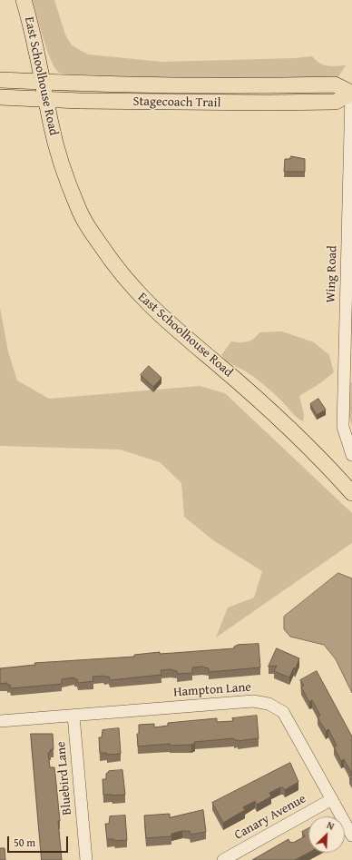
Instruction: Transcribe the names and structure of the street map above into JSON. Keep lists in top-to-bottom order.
{
  "streets": {
    "main road": ["East Schoolhouse Road", "Stagecoach Trail"],
    "street": [
      "Wing Road",
      "Hampton Lane",
      "Bluebird Lane",
      "Canary Avenue"
    ]
  },
  "crossings": [
    ["East Schoolhouse Road", "Stagecoach Trail"],
    ["Stagecoach Trail", "Wing Road"],
    ["Hampton Lane", "Bluebird Lane"],
    ["Hampton Lane", "Canary Avenue"]
  ],
  "scale_bar": "50 m",
  "north": "top right"
}
